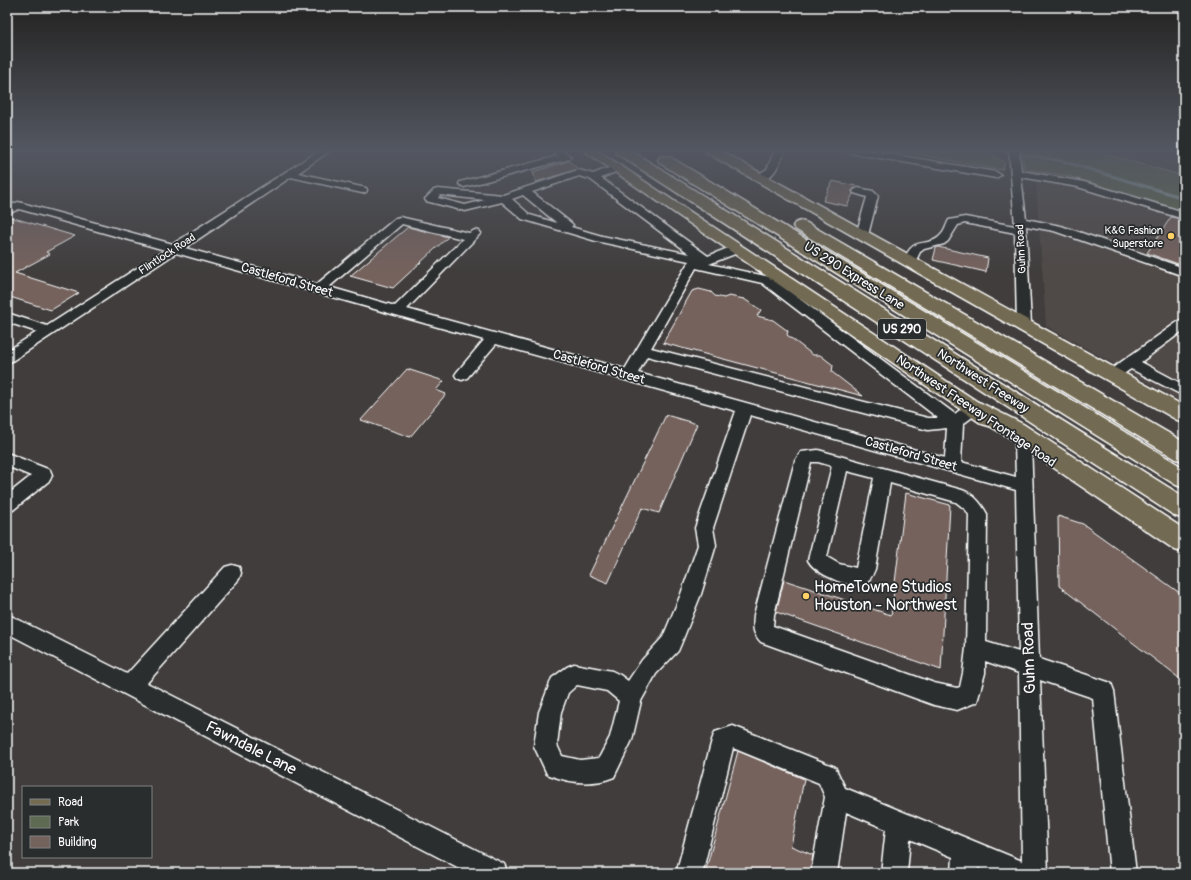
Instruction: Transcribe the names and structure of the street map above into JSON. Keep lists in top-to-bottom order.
{
  "streets": {
    "highway": ["US 290 Express Lane", "US 290", "Northwest Freeway"],
    "main road": ["Northwest Freeway Frontage Road"],
    "street": [
      "Guhn Road",
      "Flintlock Road",
      "Castleford Street",
      "Fawndale Lane"
    ]
  },
  "crossings": [
    ["Guhn Road", "Castleford Street"],
    ["Guhn Road", "Northwest Freeway Frontage Road"],
    ["Flintlock Road", "Castleford Street"]
  ],
  "places": ["K&G Fashion Superstore", "HomeTowne Studios Houston - Northwest"],
  "legend": ["Road", "Park", "Building"]
}
